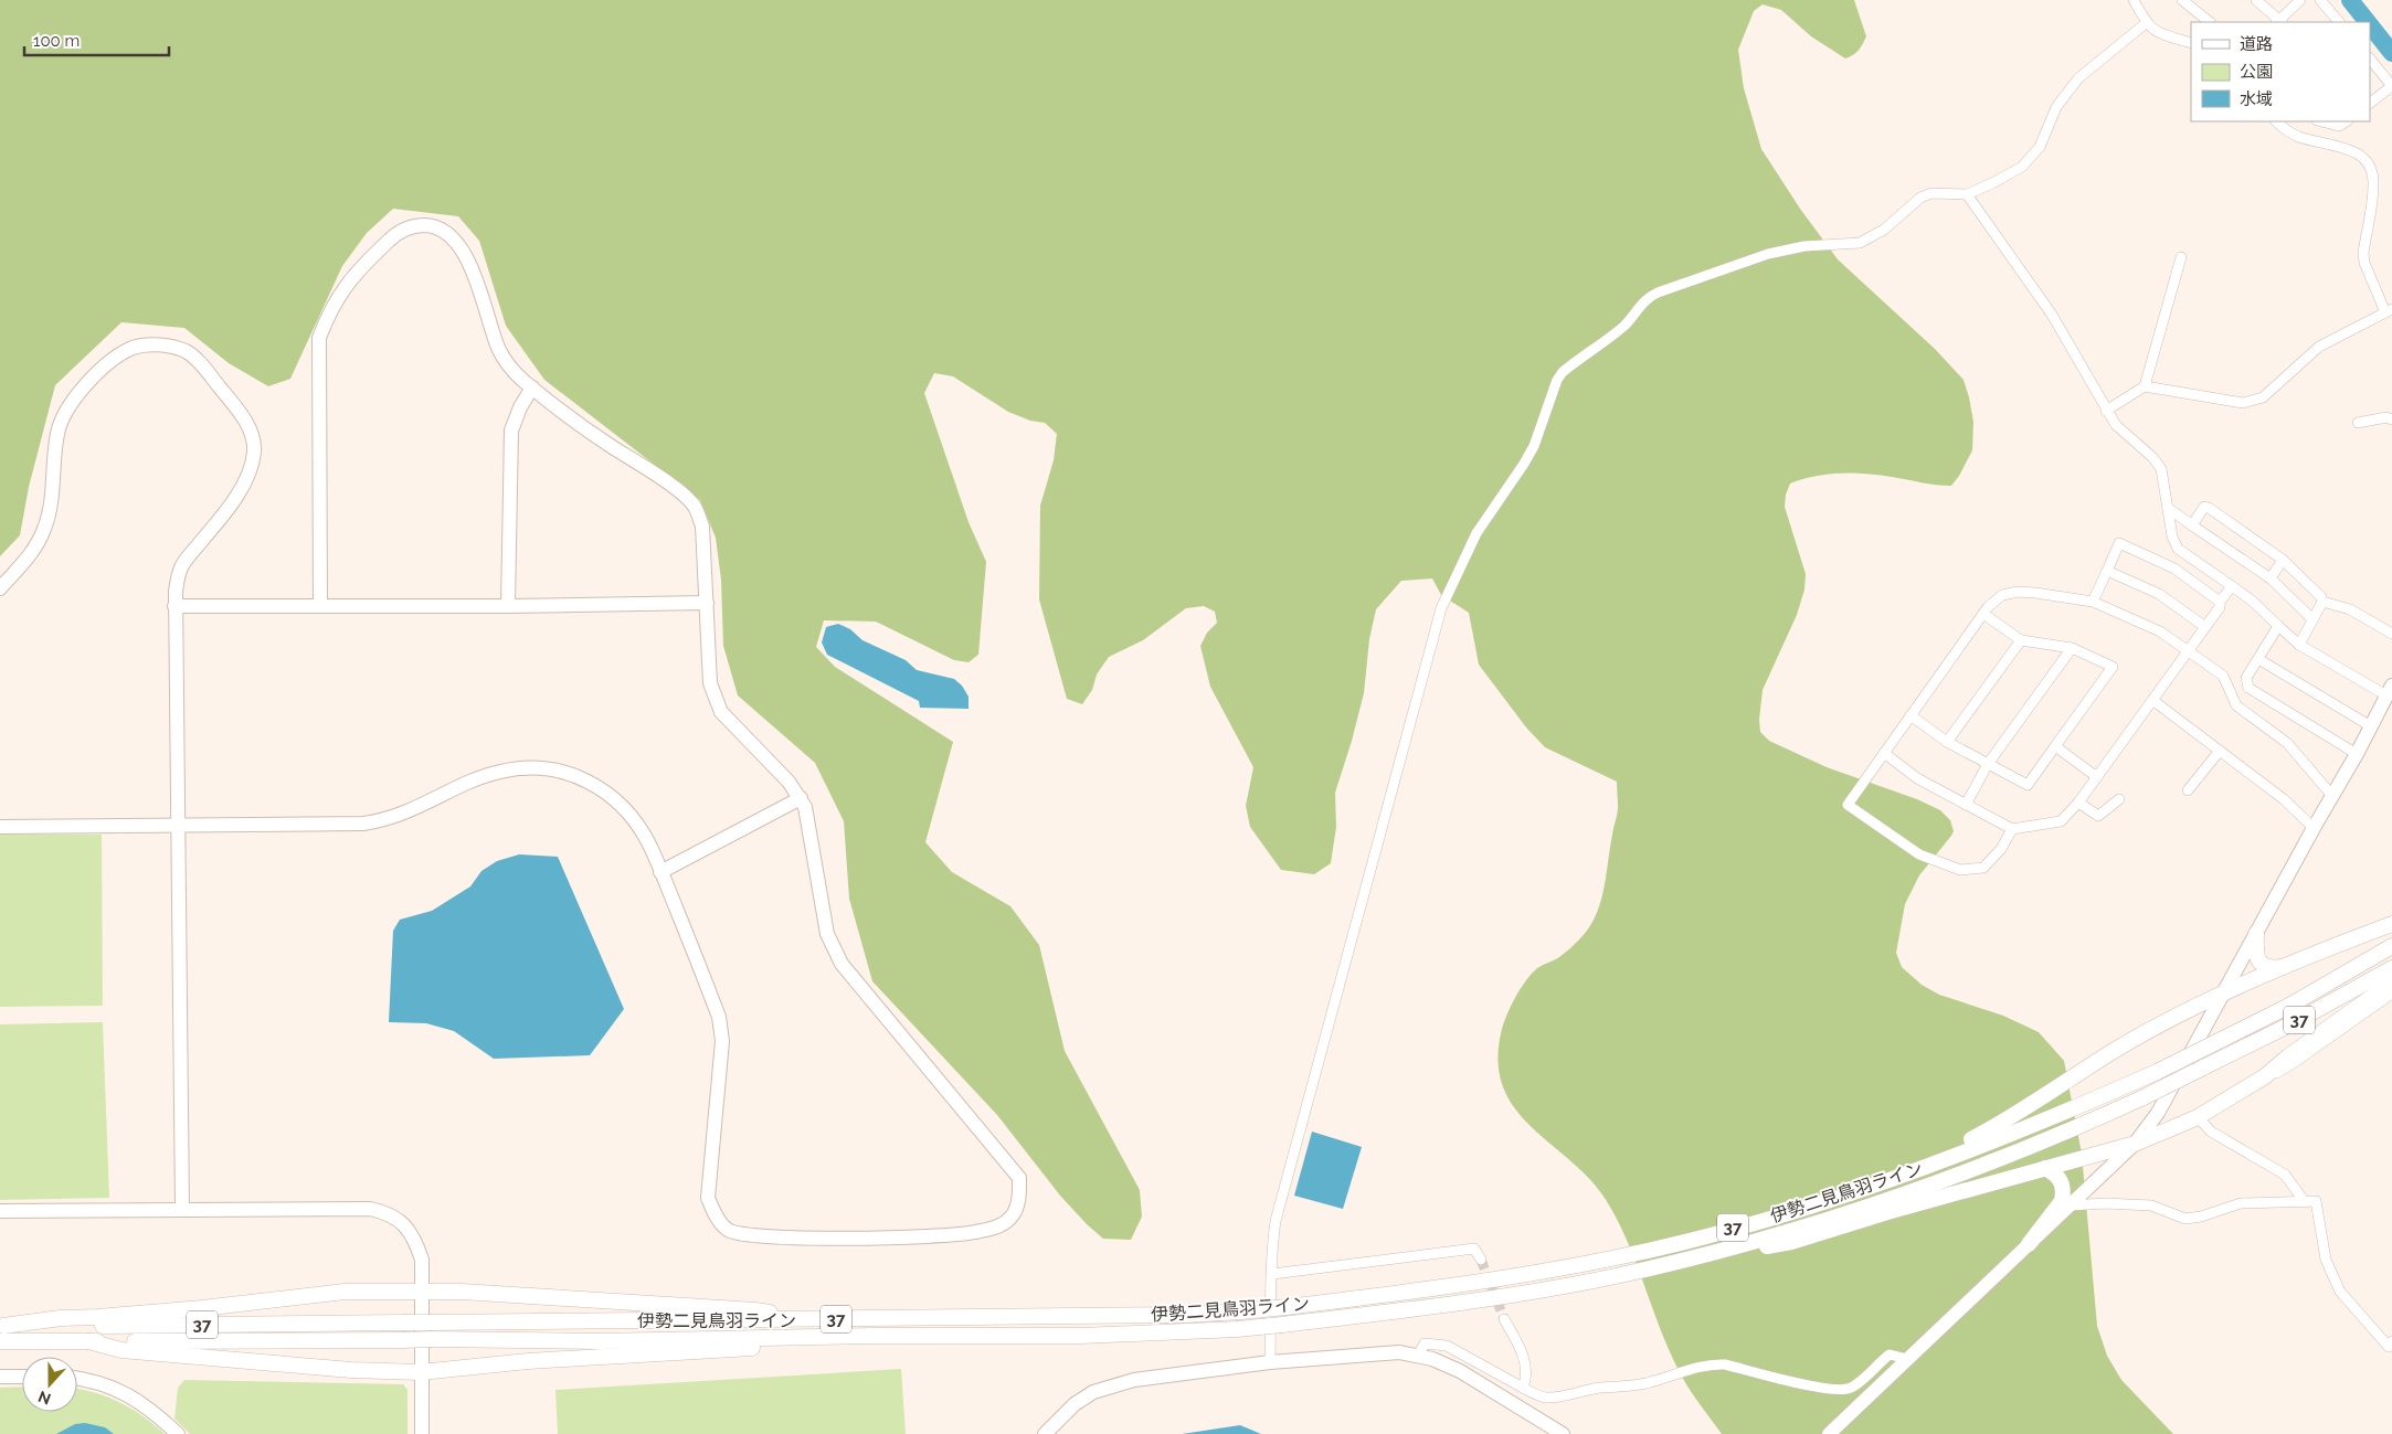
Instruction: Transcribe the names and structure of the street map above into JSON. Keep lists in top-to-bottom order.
{
  "streets": {
    "main road": ["37", "伊勢二見鳥羽ライン"]
  },
  "legend": ["道路", "公園", "水域"],
  "scale_bar": "100 m",
  "north": "bottom"
}
